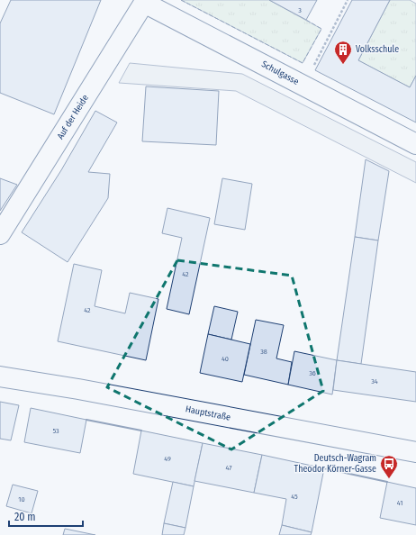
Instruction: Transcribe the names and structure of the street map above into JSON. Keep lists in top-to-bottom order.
{
  "streets": {
    "street": ["Schulgasse", "Auf der Heide", "Hauptstraße"]
  },
  "crossings": [
    ["Schulgasse", "Auf der Heide"]
  ],
  "places": {
    "building": ["Volksschule"],
    "bus stop": ["Deutsch-Wagram Theodor Körner-Gasse"]
  },
  "house_numbers": [
    "3",
    "42",
    "42",
    "38",
    "40",
    "36",
    "34",
    "53",
    "49",
    "47",
    "45",
    "10",
    "41"
  ],
  "scale_bar": "20 m"
}
